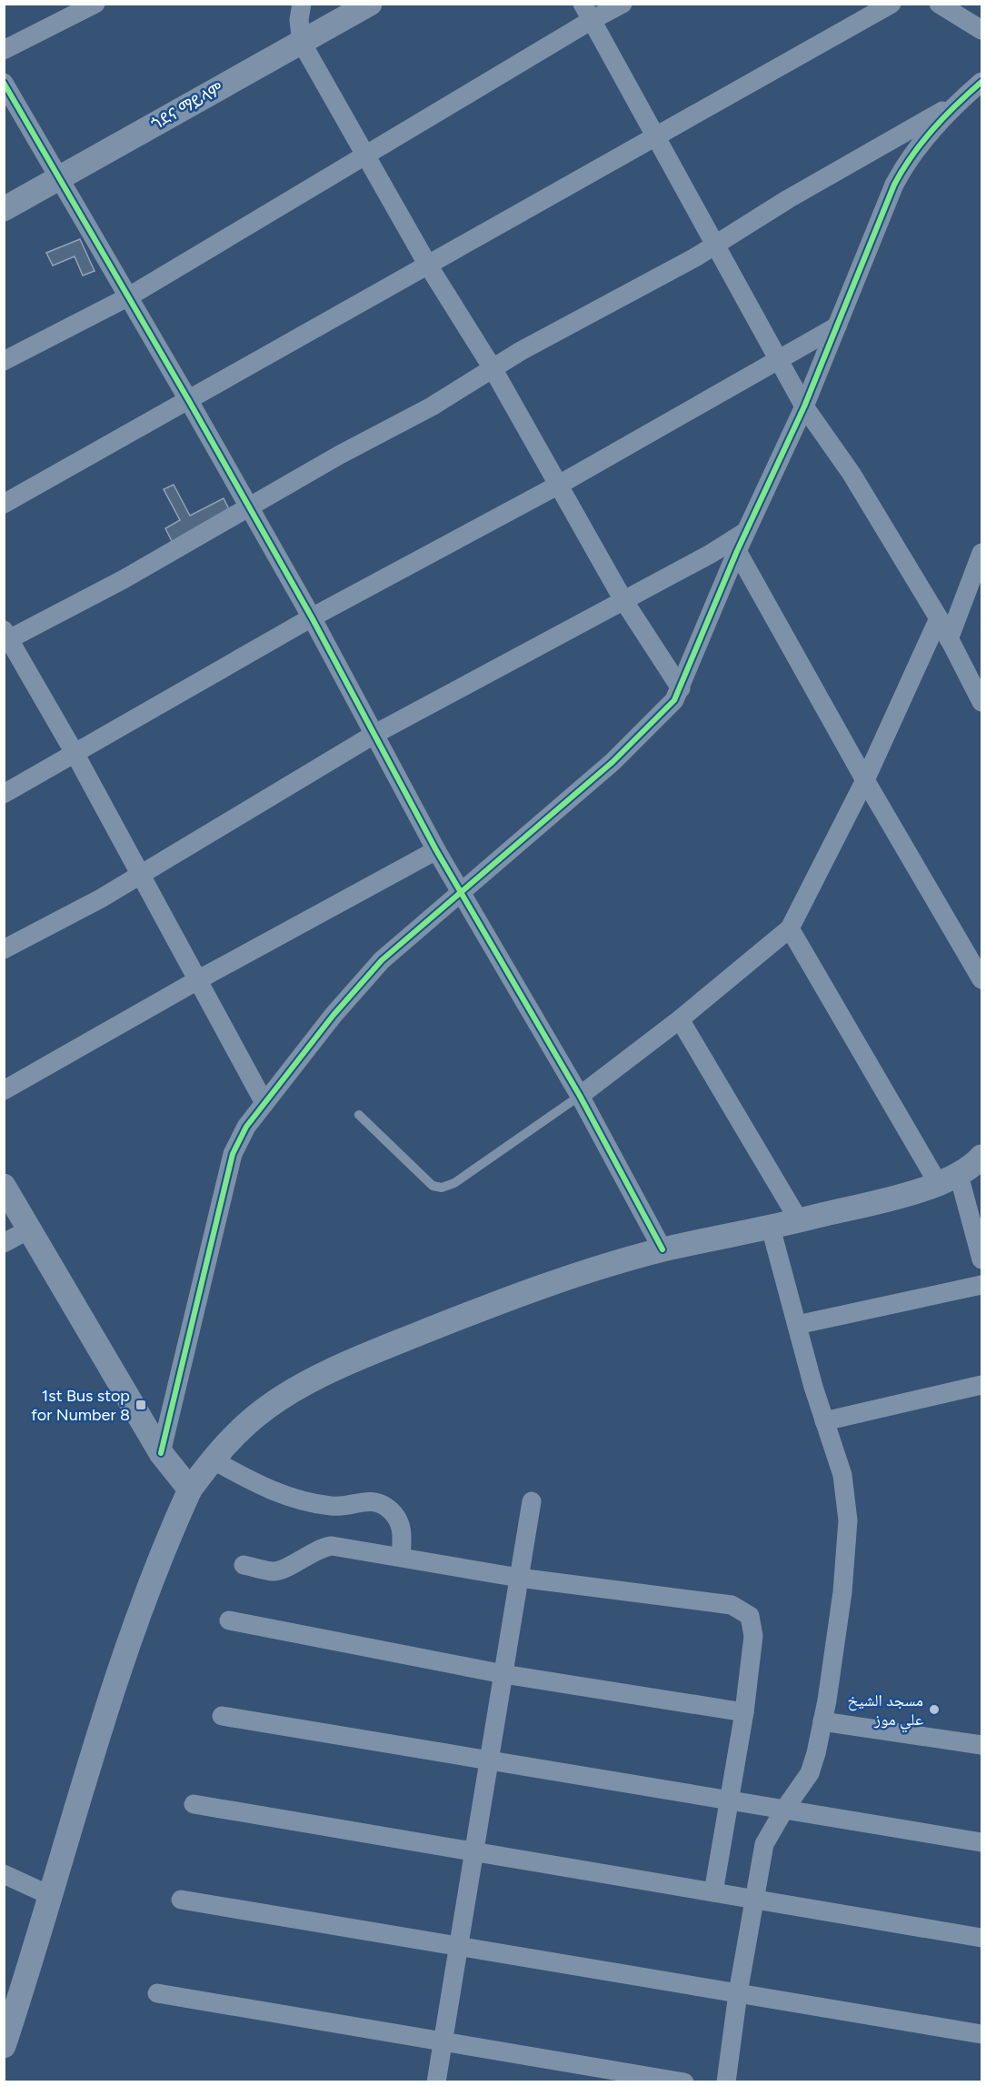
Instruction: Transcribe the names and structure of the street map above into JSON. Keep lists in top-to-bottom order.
{
  "streets": {
    "street": ["ጎደና ማይላም"]
  },
  "places": {
    "transit": ["1st Bus stop for Number 8"],
    "other": ["مسجد الشيخ علي موز"]
  }
}
